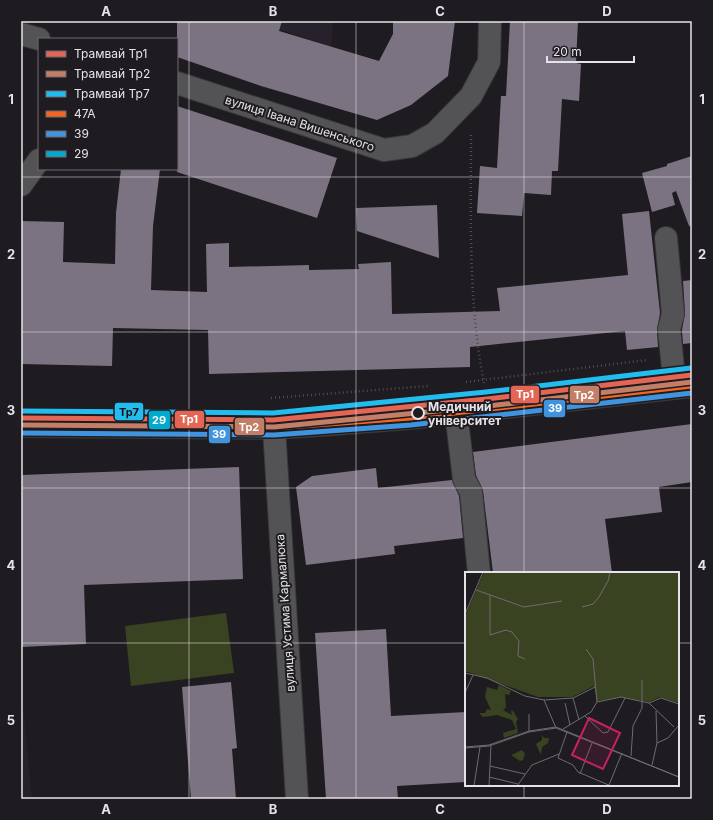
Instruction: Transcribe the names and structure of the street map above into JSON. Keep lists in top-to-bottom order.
{
  "streets": {
    "street": ["вулиця Івана Вишенського", "вулиця Устима Кармалюка"]
  },
  "places": ["Медичний університет"],
  "lines": [
    "tram line Тр7",
    "tram line Тр1",
    "transit line 29",
    "tram line Тр2",
    "transit line 47А",
    "transit line 39"
  ],
  "legend": [
    "Трамвай Тр1",
    "Трамвай Тр2",
    "Трамвай Тр7",
    "47А",
    "39",
    "29"
  ],
  "scale_bar": "20 m",
  "grid": {
    "columns": [
      "A",
      "B",
      "C",
      "D"
    ],
    "rows": [
      "1",
      "2",
      "3",
      "4",
      "5"
    ]
  }
}
